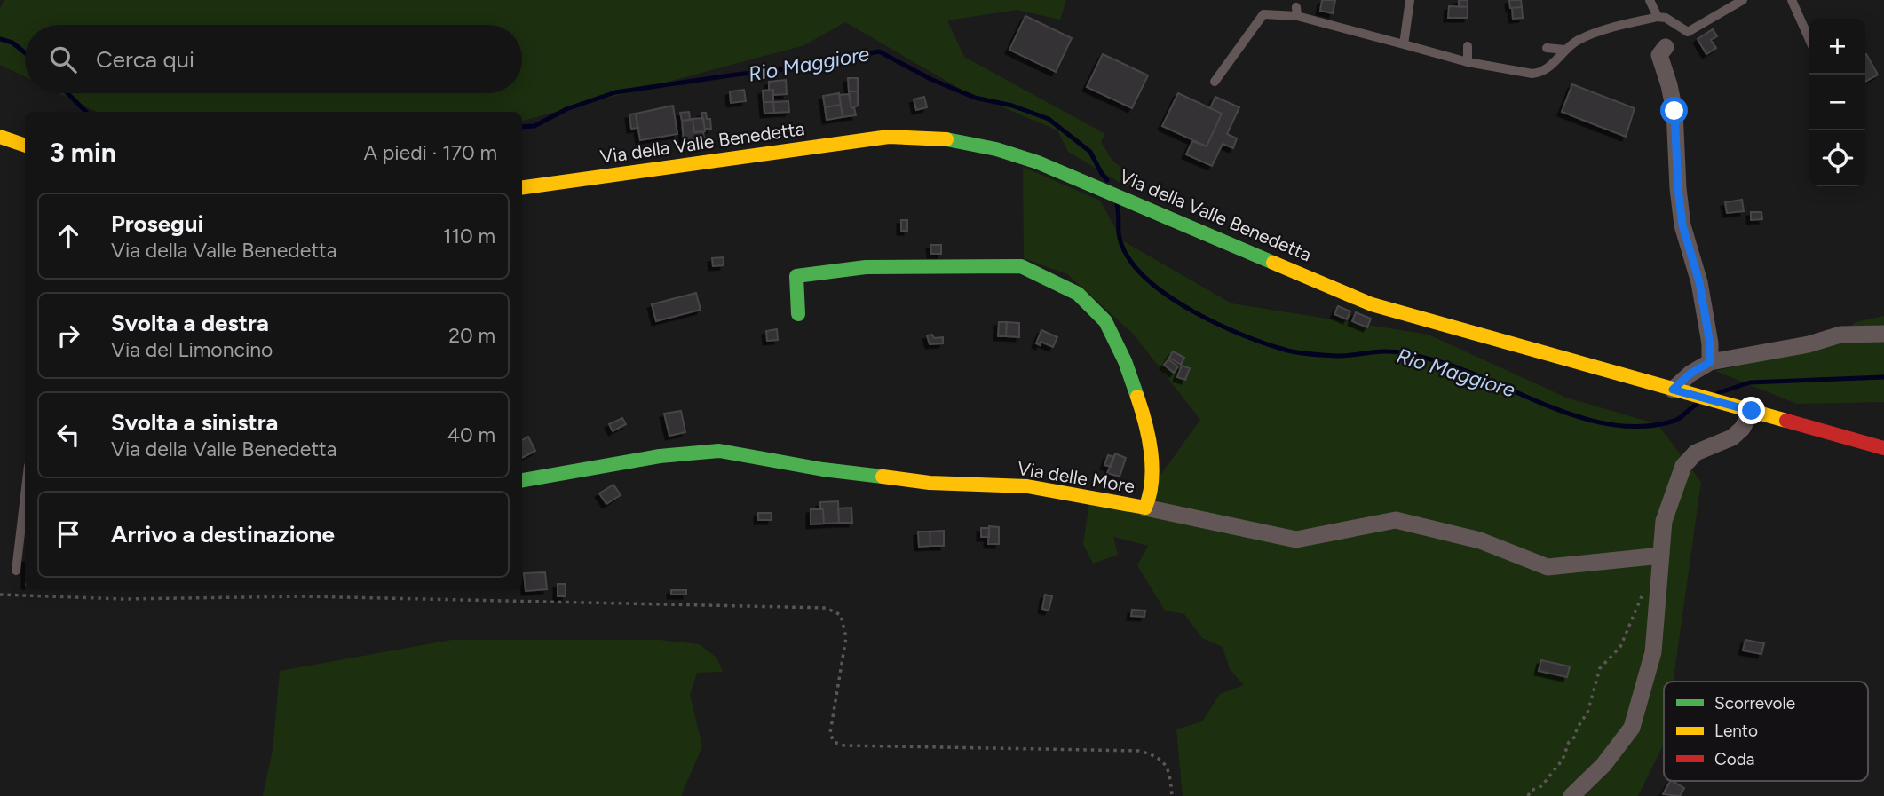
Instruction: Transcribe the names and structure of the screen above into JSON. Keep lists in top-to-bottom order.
{
  "streets": {
    "main road": ["Via della Valle Benedetta", "Via delle More"]
  },
  "water": ["Rio Maggiore"],
  "legend": ["Scorrevole", "Lento", "Coda"],
  "page": {
    "map_buttons": ["+", "−"],
    "search": "Cerca qui",
    "heading": ["3 min", "A piedi · 170 m"],
    "list": [
      ["Prosegui", "Via della Valle Benedetta", "110 m"],
      ["Svolta a destra", "Via del Limoncino", "20 m"],
      ["Svolta a sinistra", "Via della Valle Benedetta", "40 m"],
      "Arrivo a destinazione"
    ]
  }
}
